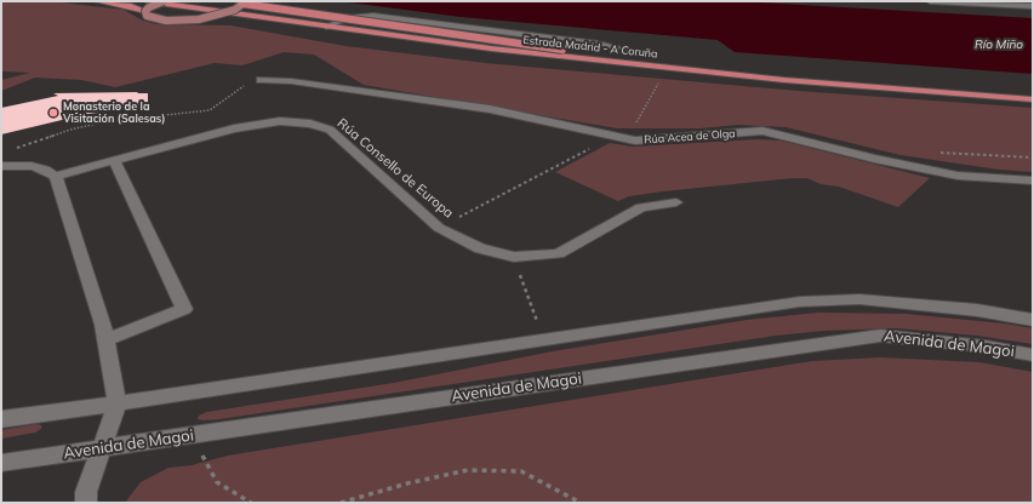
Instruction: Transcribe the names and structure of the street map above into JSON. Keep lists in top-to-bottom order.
{
  "streets": {
    "highway": ["Estrada Madrid - A Coruña"],
    "street": ["Rúa Acea de Olga", "Rúa Consello de Europa", "Avenida de Magoi"]
  },
  "water": ["Río Miño"],
  "places": ["Monasterio de la Visitación (Salesas)"]
}
